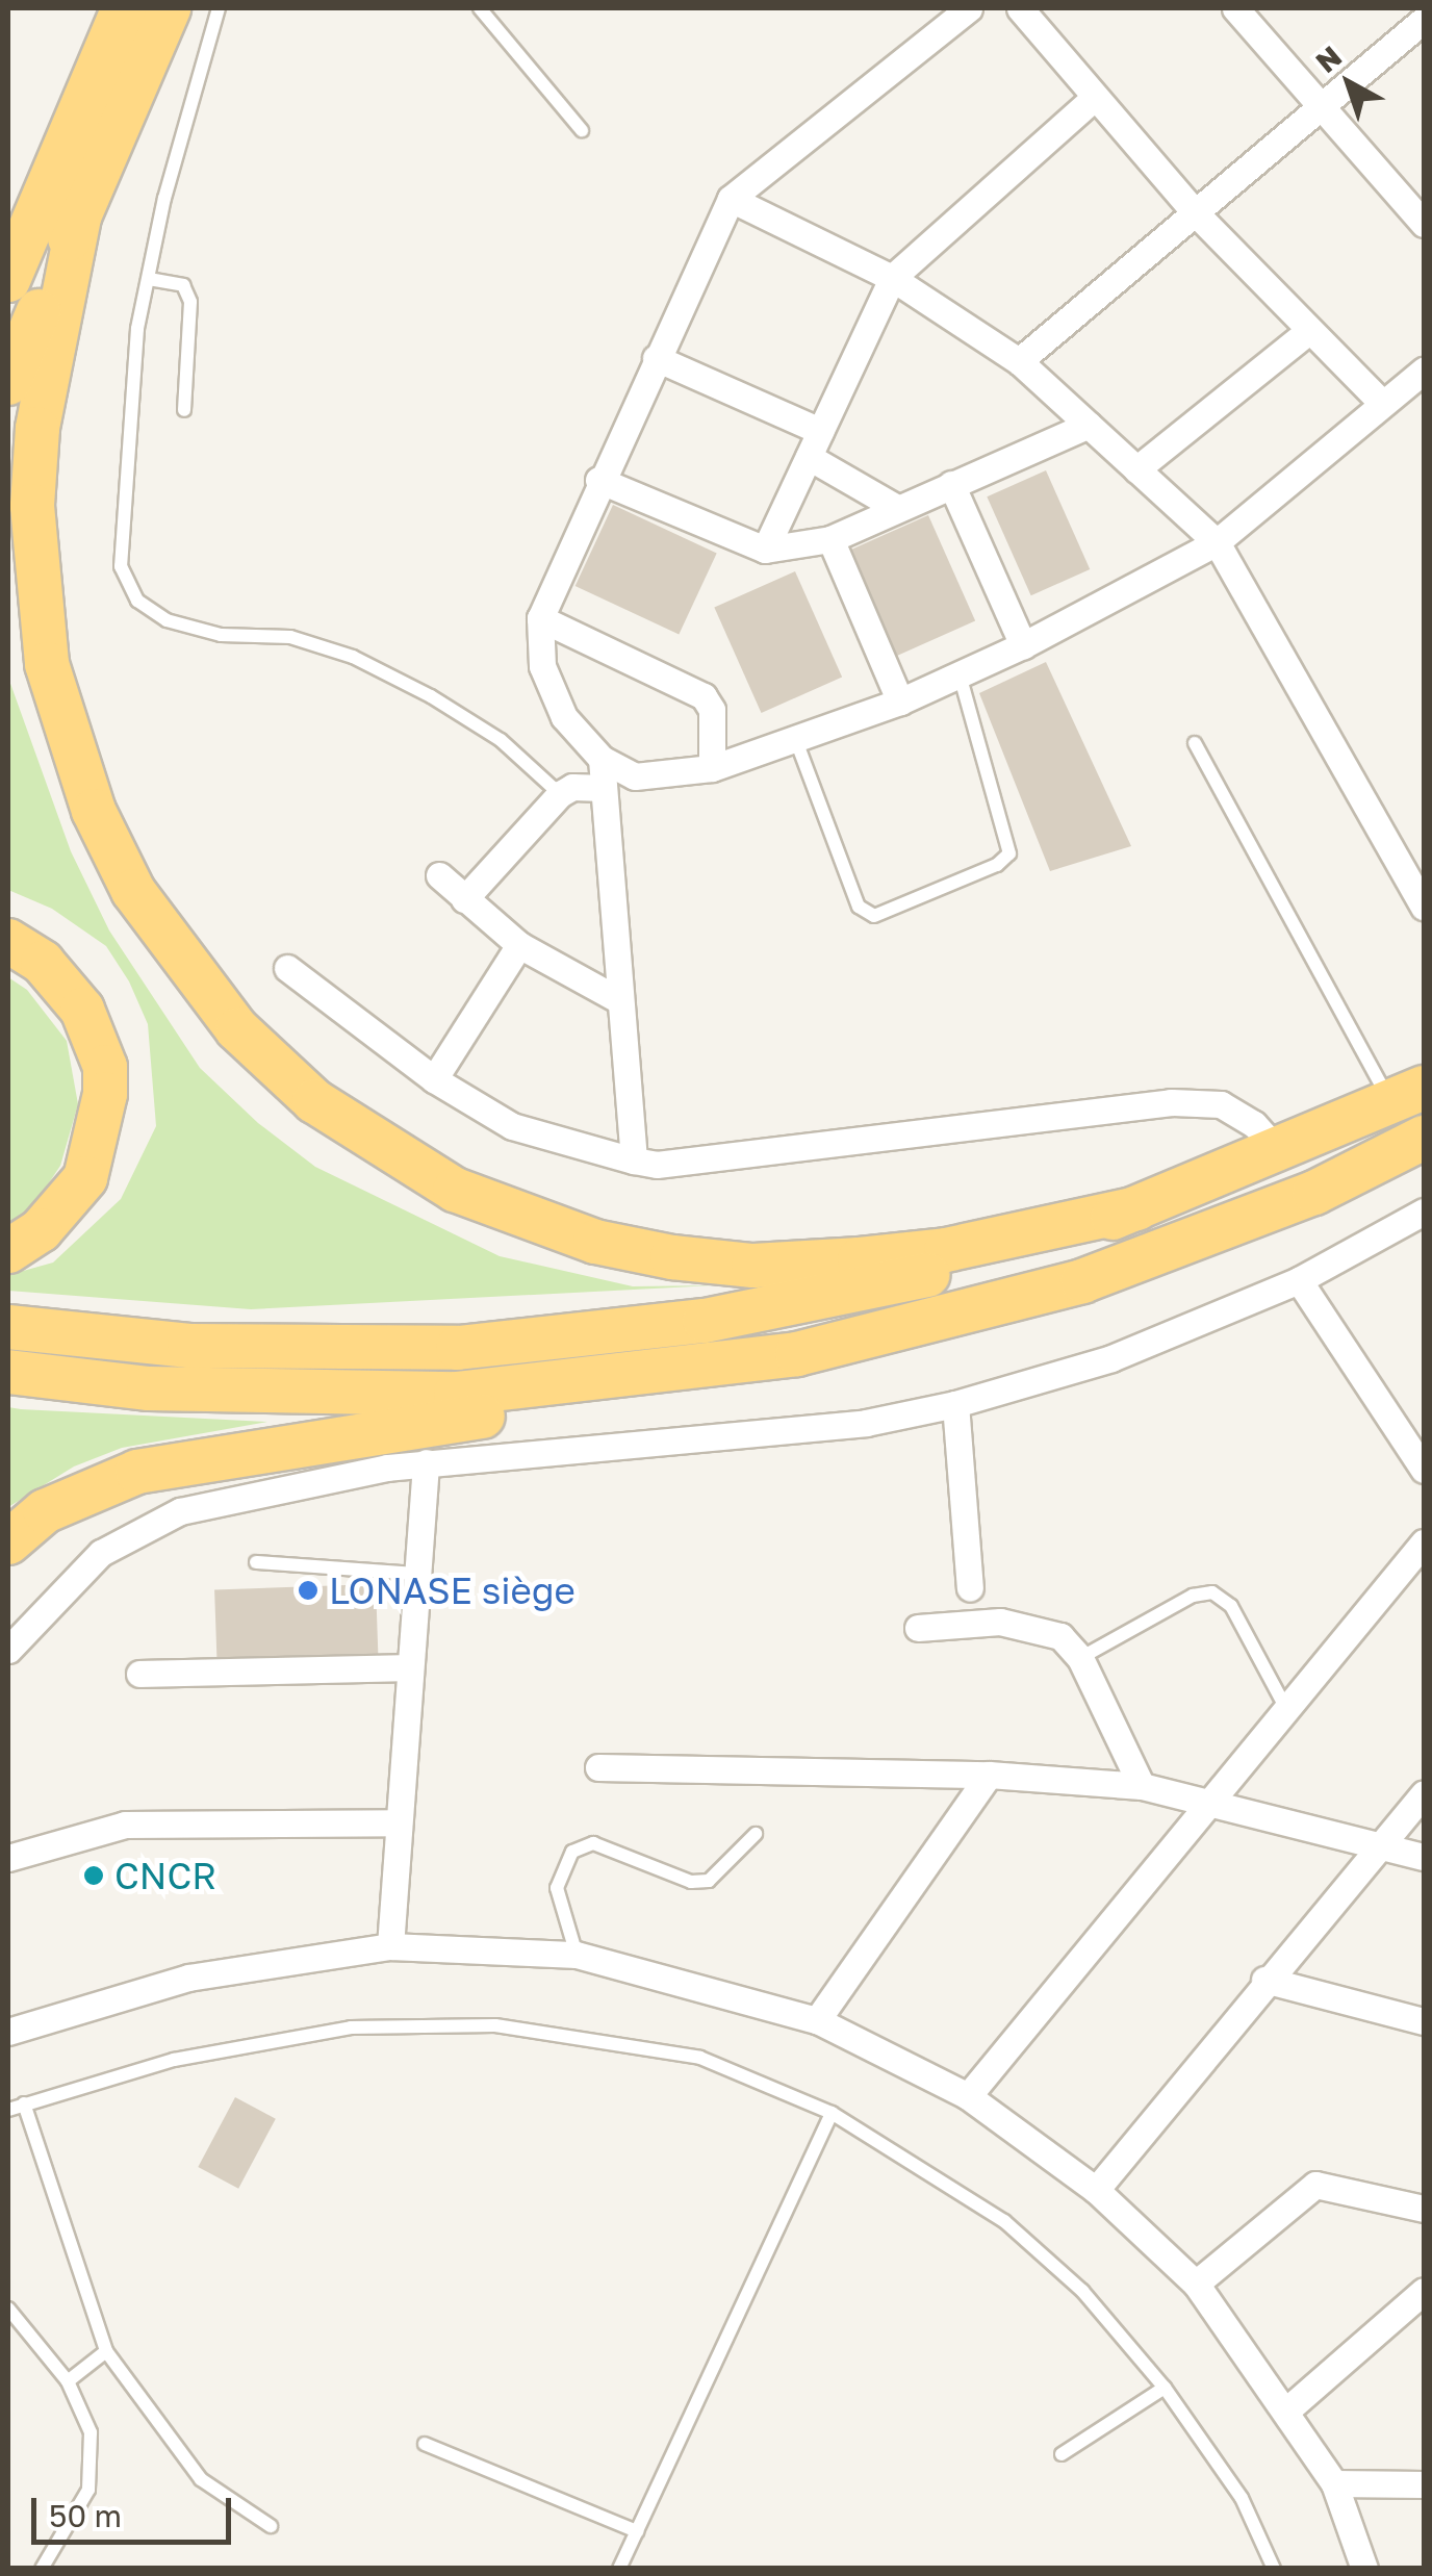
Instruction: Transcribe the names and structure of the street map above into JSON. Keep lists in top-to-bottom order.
{
  "places": ["LONASE siège", "CNCR"],
  "scale_bar": "50 m",
  "north": "top left"
}
